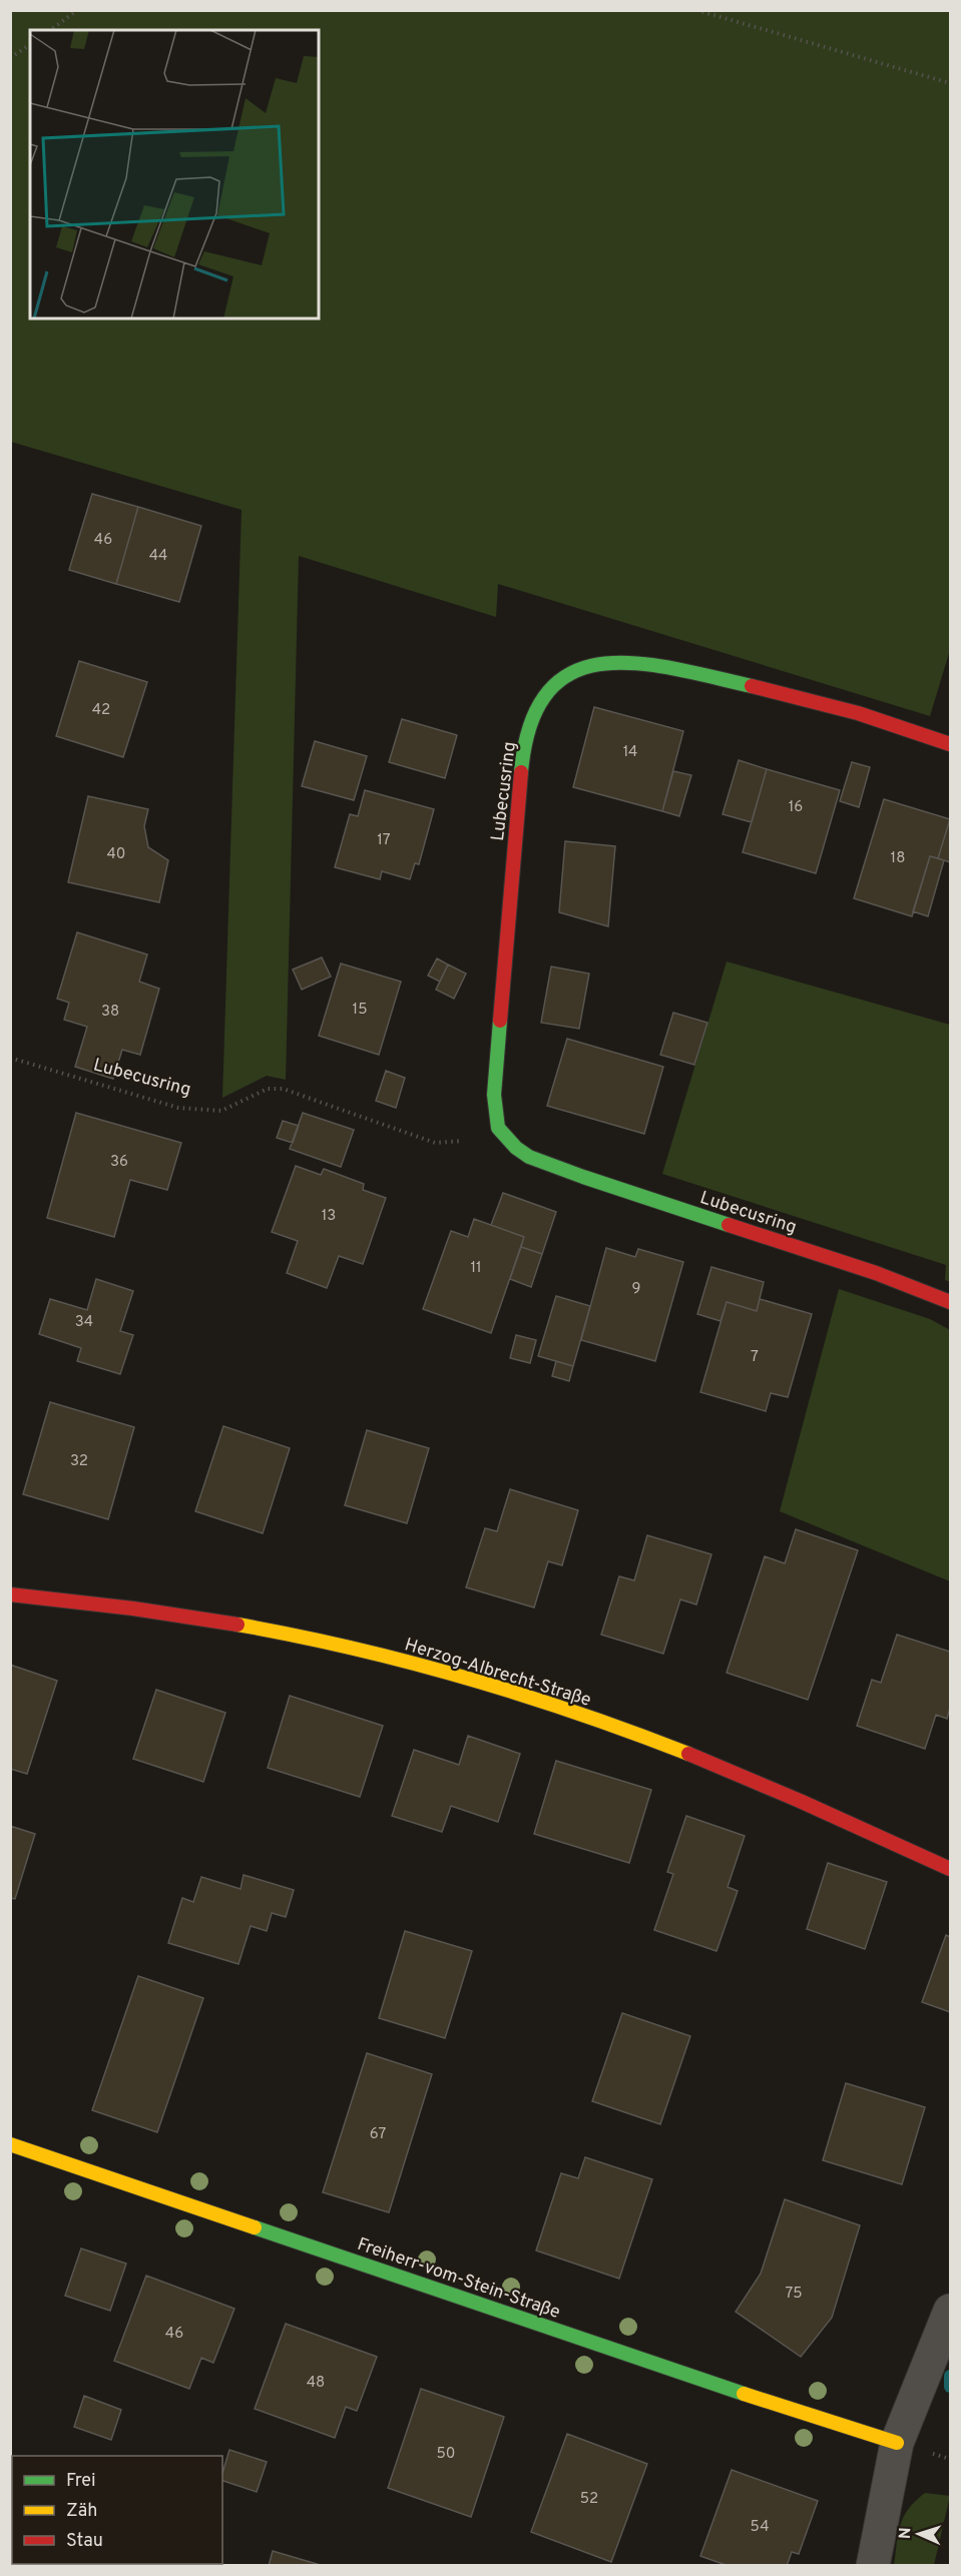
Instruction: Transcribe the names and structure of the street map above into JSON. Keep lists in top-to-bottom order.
{
  "streets": {
    "street": ["Lubecusring", "Herzog-Albrecht-Straße", "Freiherr-vom-Stein-Straße"]
  },
  "house_numbers": [
    "46",
    "44",
    "42",
    "14",
    "16",
    "17",
    "40",
    "18",
    "15",
    "38",
    "36",
    "13",
    "11",
    "9",
    "34",
    "7",
    "32",
    "67",
    "75",
    "46",
    "48",
    "50",
    "52",
    "54"
  ],
  "legend": ["Frei", "Zäh", "Stau"],
  "north": "left"
}
